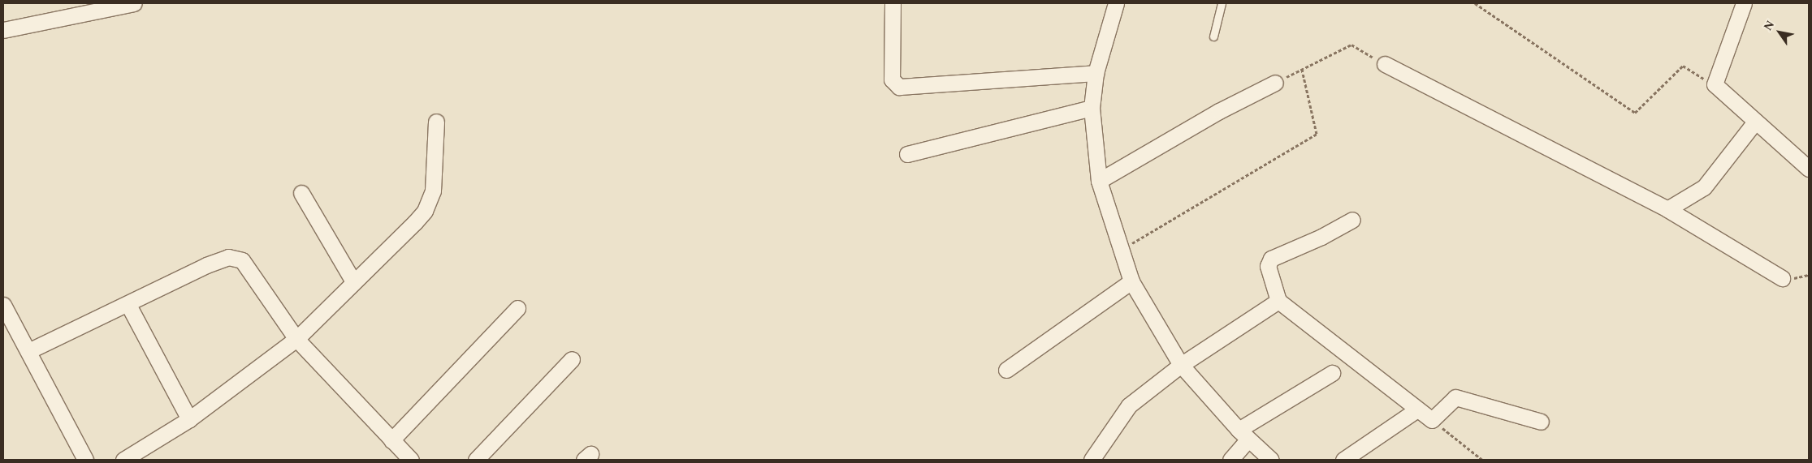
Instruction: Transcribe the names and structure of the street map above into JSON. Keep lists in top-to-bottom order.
{
  "north": "top left"
}
